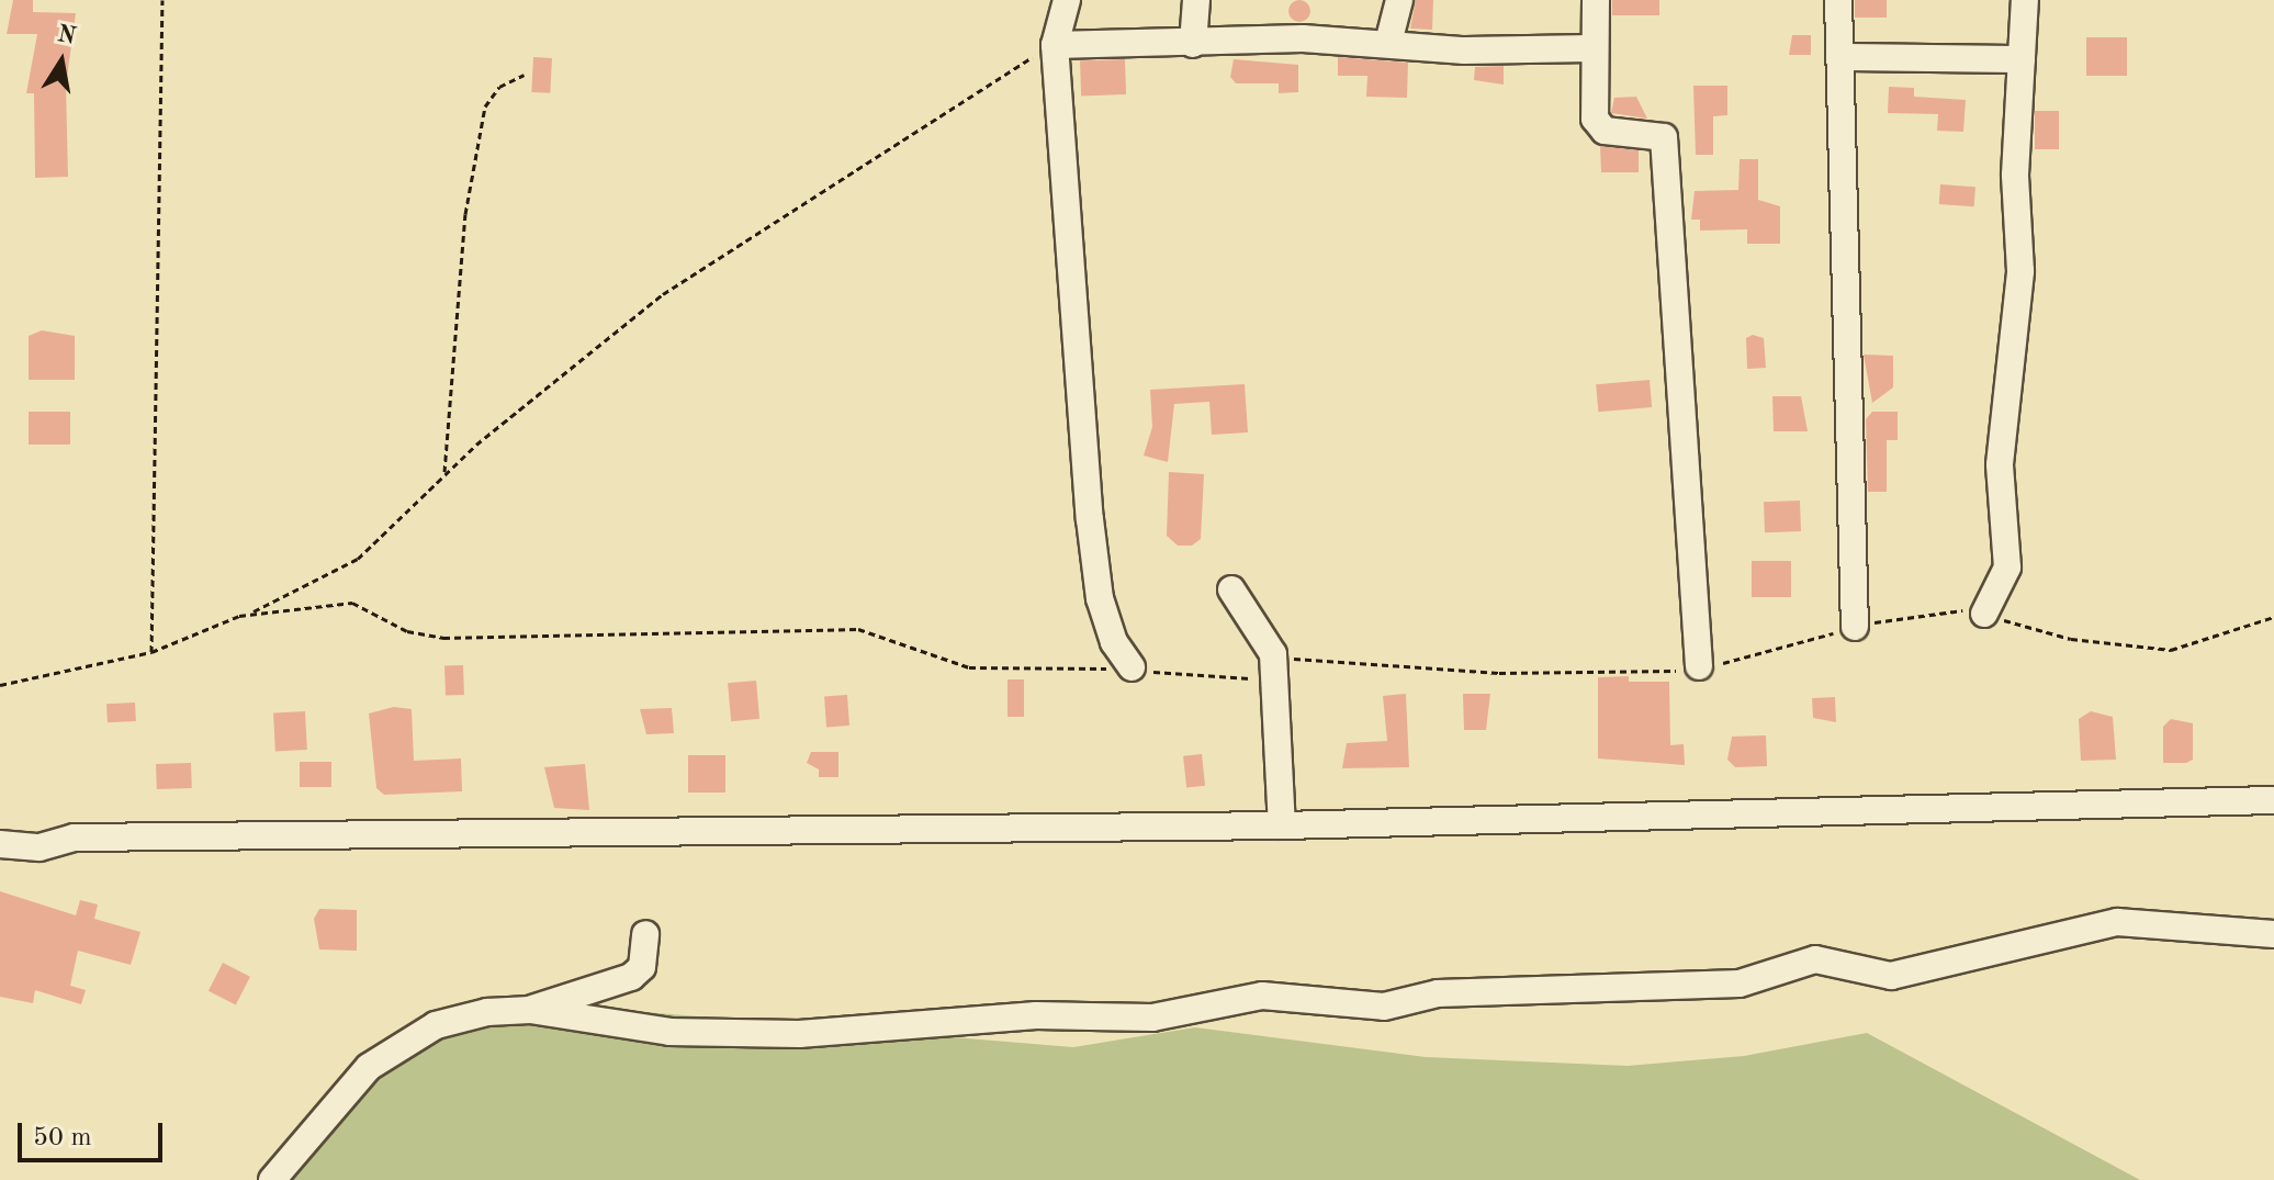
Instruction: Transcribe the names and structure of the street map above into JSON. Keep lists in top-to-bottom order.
{
  "scale_bar": "50 m",
  "north": "top"
}
